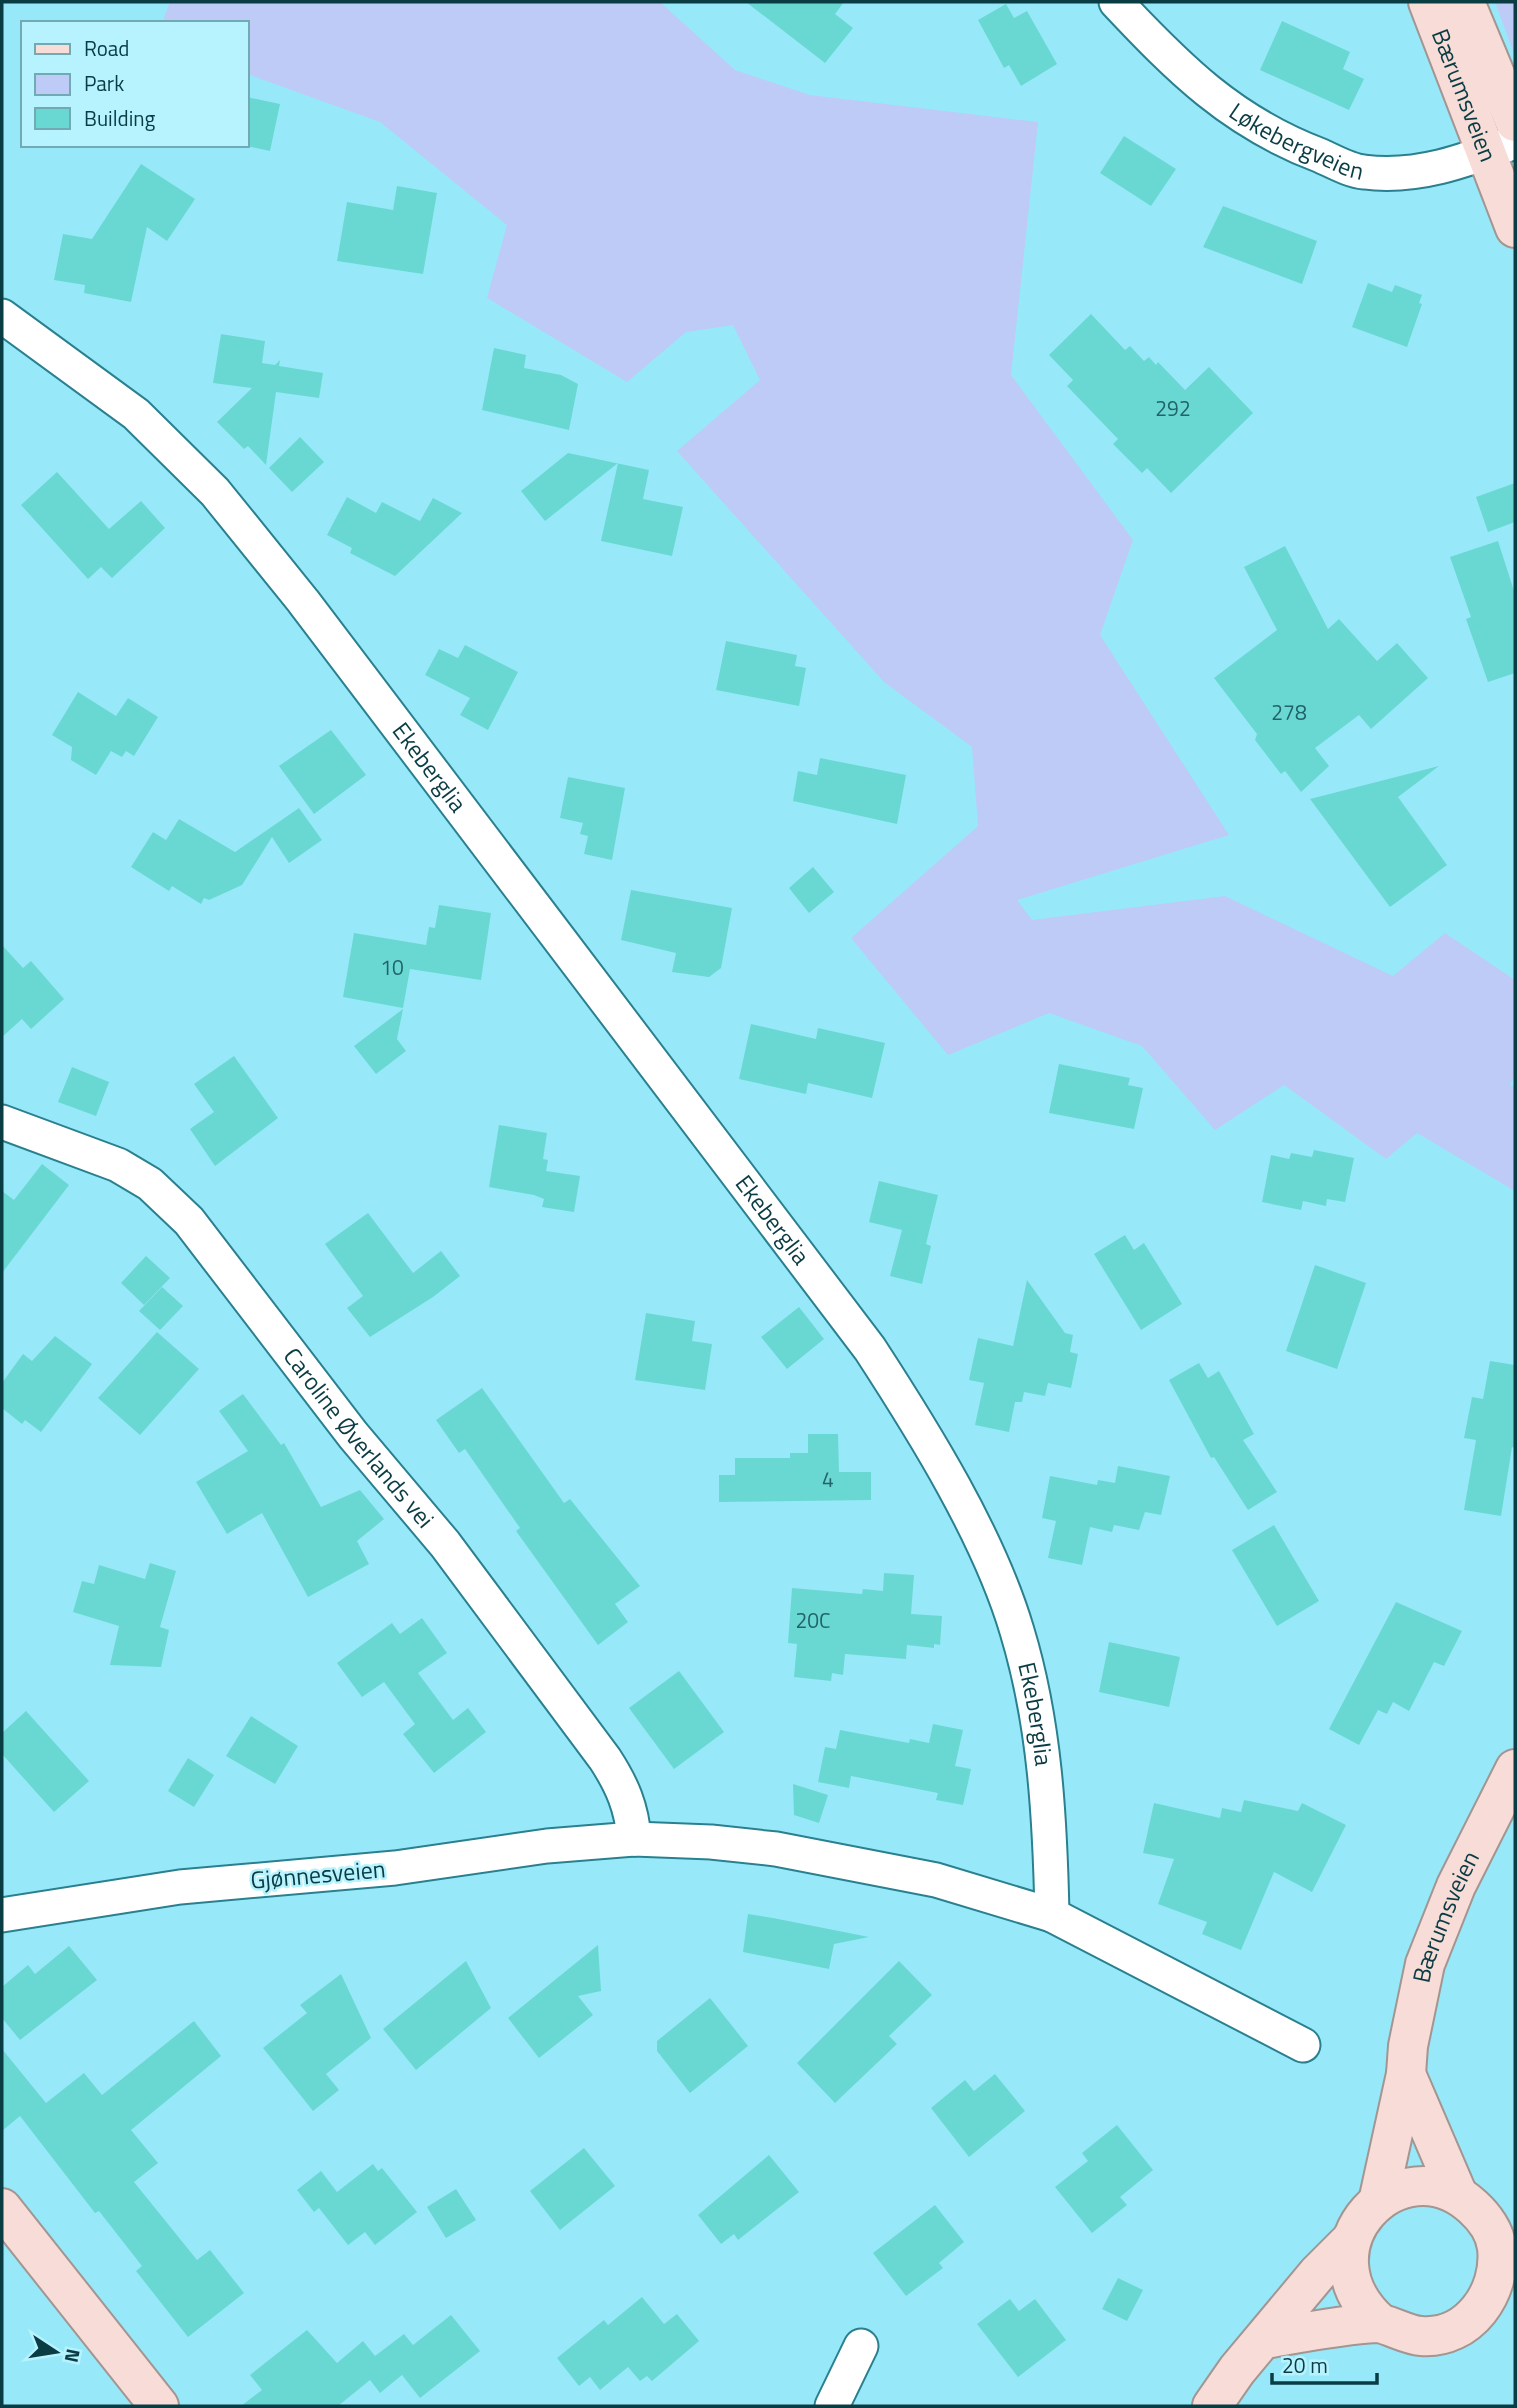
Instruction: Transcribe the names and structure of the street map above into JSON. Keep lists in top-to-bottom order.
{
  "streets": {
    "main road": ["Bærumsveien"],
    "street": [
      "Løkebergveien",
      "Ekeberglia",
      "Caroline Øverlands vei",
      "Gjønnesveien"
    ]
  },
  "crossings": [
    ["Bærumsveien", "Løkebergveien"],
    ["Caroline Øverlands vei", "Gjønnesveien"]
  ],
  "house_numbers": [
    "292",
    "278",
    "10",
    "4",
    "20C"
  ],
  "legend": ["Road", "Park", "Building"],
  "scale_bar": "20 m",
  "north": "right"
}
